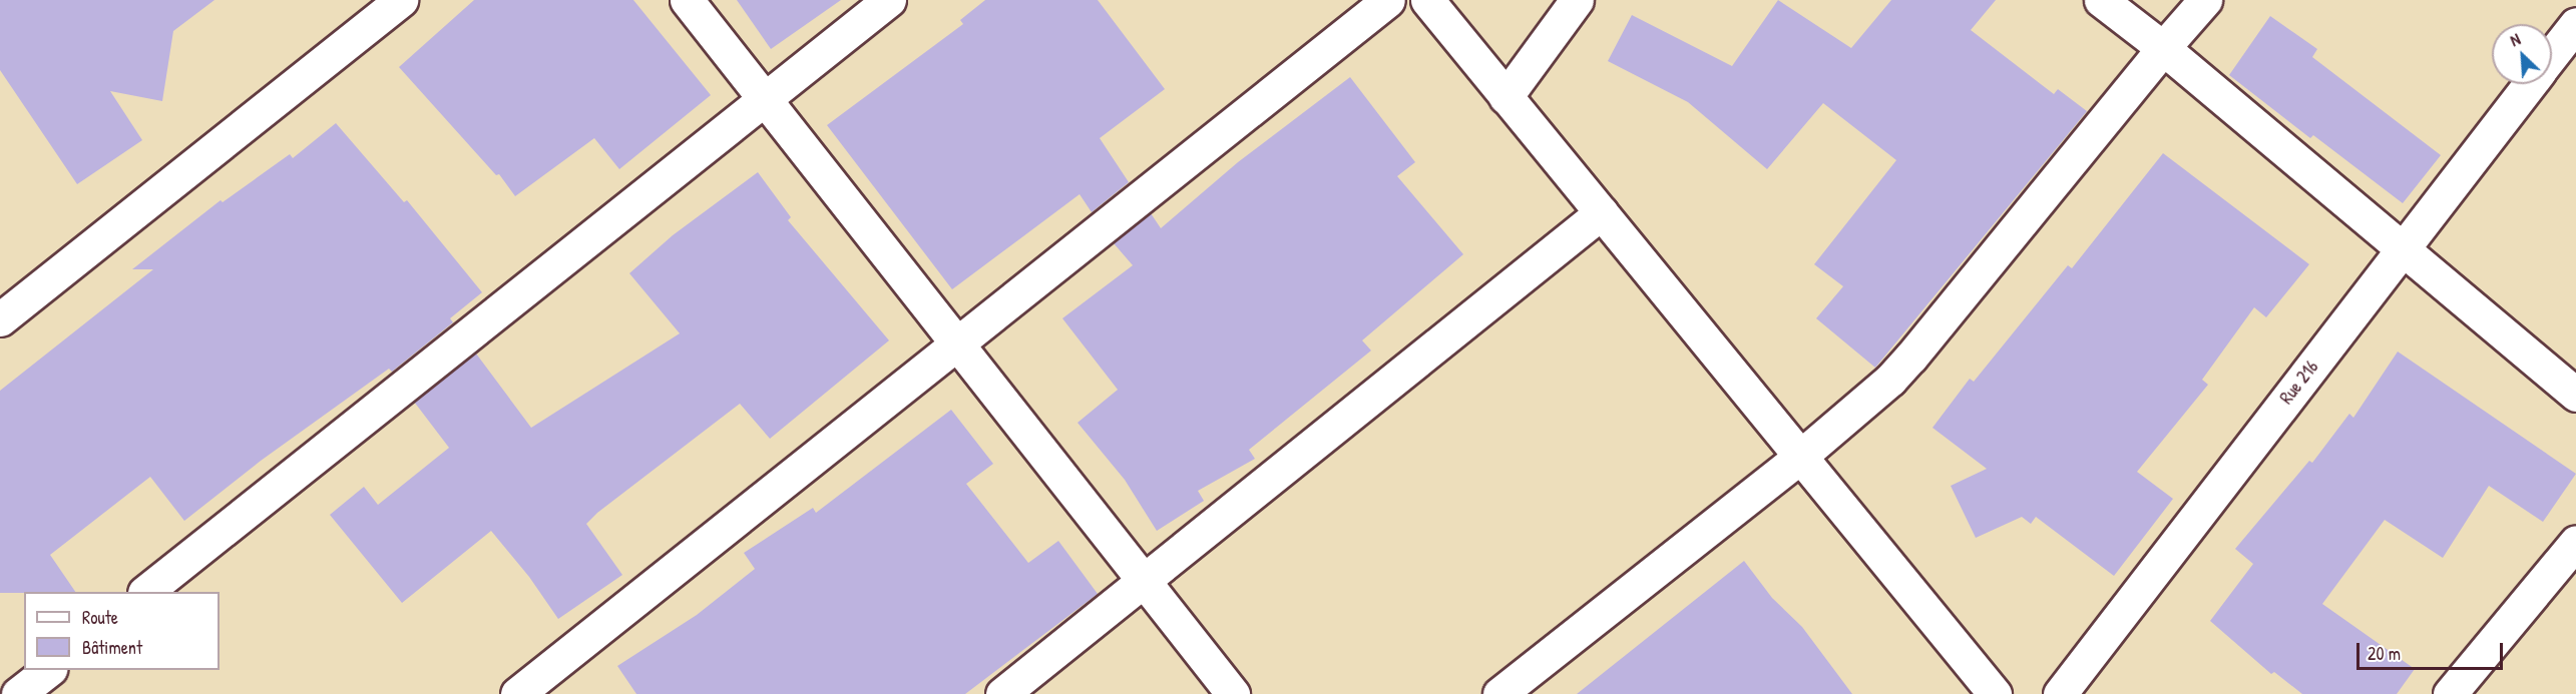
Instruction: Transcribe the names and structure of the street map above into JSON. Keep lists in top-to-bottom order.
{
  "streets": {
    "street": ["Rue 216"]
  },
  "legend": ["Route", "Bâtiment"],
  "scale_bar": "20 m",
  "north": "top left"
}
